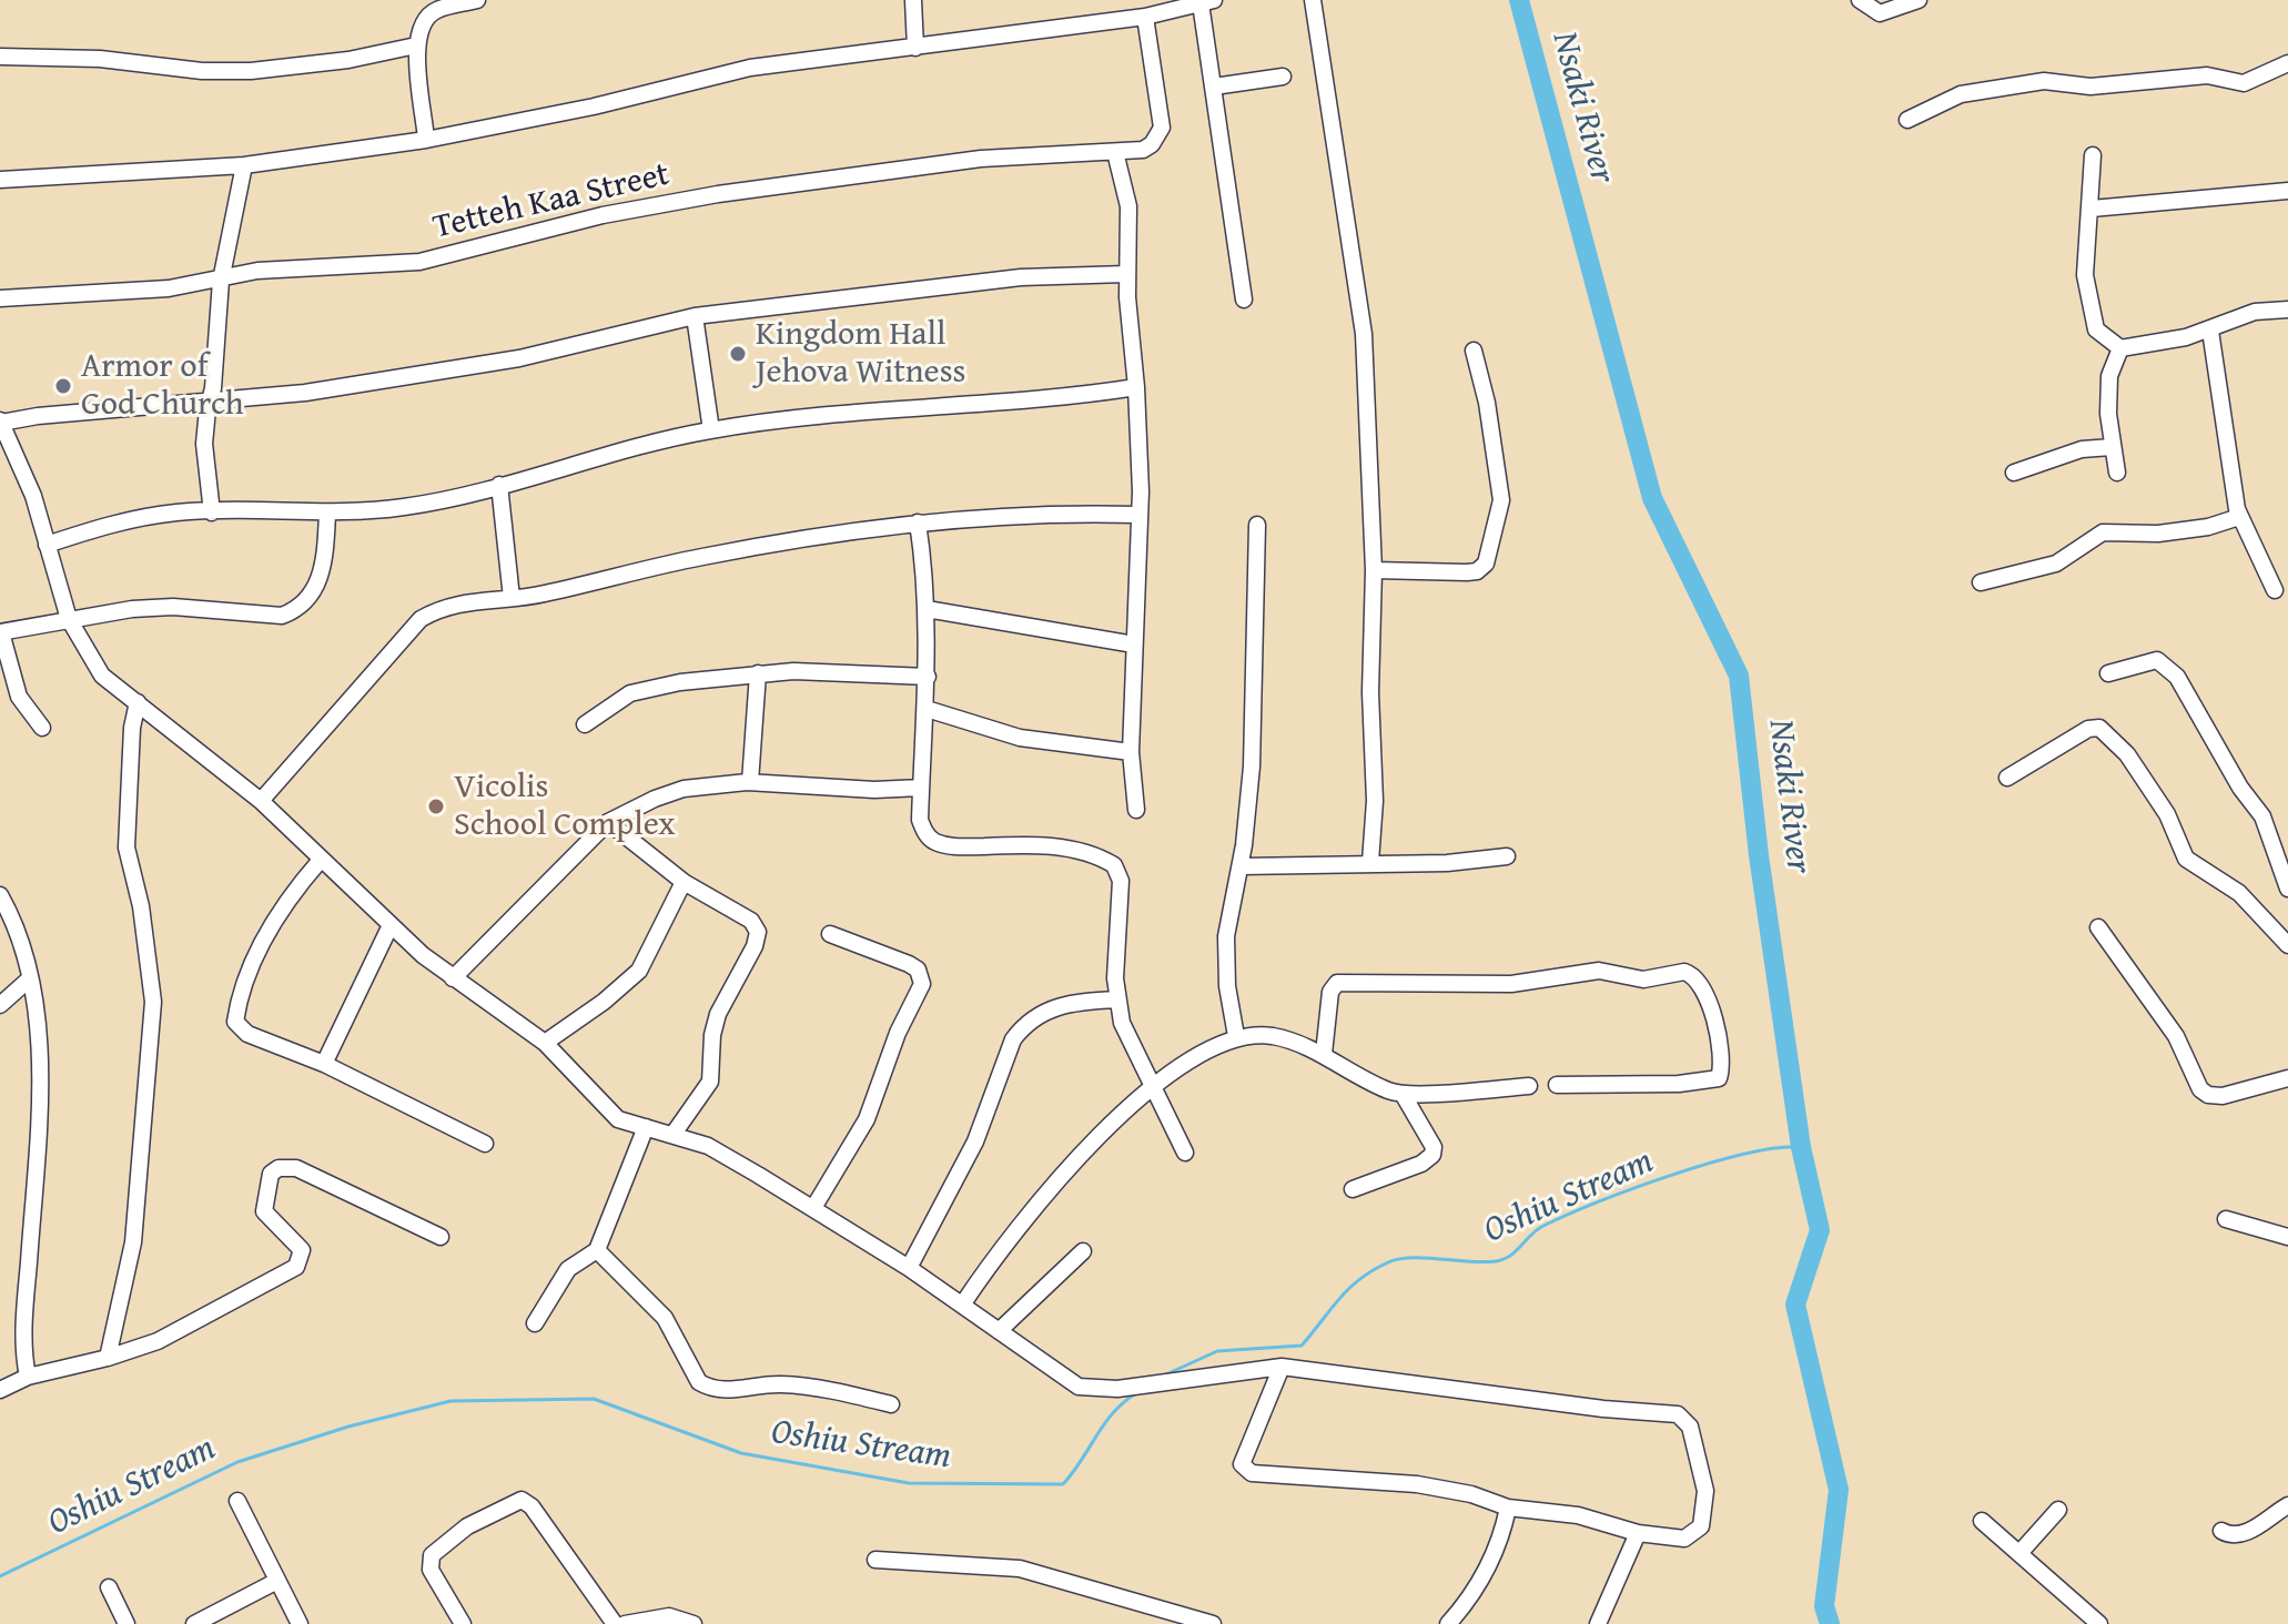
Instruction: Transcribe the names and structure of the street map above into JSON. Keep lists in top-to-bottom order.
{
  "streets": {
    "street": ["Tetteh Kaa Street"]
  },
  "water": ["Nsaki River", "Oshiu Stream"],
  "places": ["Kingdom Hall Jehova Witness", "Armor of God Church", "Vicolis School Complex"]
}
